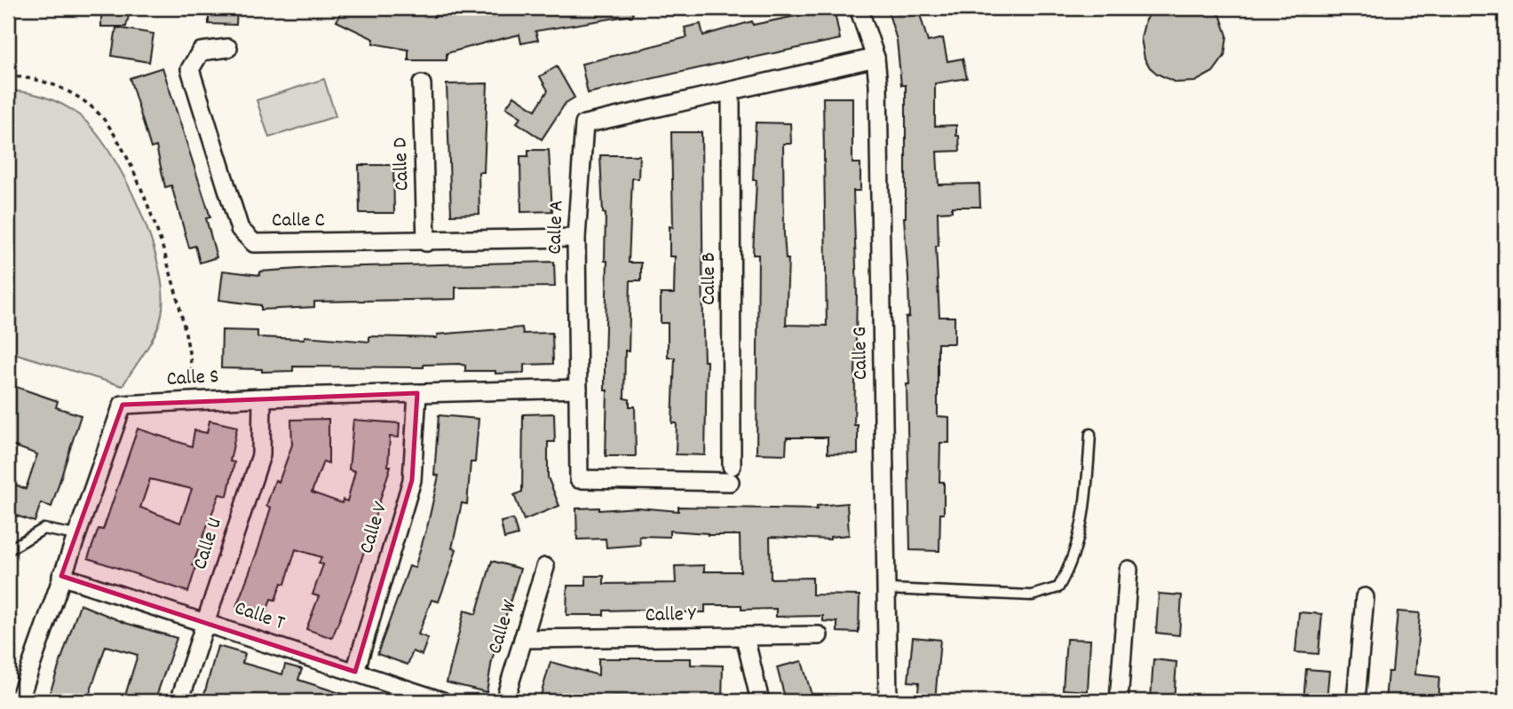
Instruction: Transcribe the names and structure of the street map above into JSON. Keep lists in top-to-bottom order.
{
  "streets": {
    "street": [
      "Calle D",
      "Calle C",
      "Calle A",
      "Calle B",
      "Calle G",
      "Calle S",
      "Calle V",
      "Calle U",
      "Calle Y",
      "Calle T",
      "Calle W"
    ]
  },
  "crossings": [
    ["Calle D", "Calle C"],
    ["Calle C", "Calle A"],
    ["Calle A", "Calle B"],
    ["Calle A", "Calle G"],
    ["Calle A", "Calle S"],
    ["Calle S", "Calle V"],
    ["Calle S", "Calle U"],
    ["Calle S", "Calle T"],
    ["Calle V", "Calle T"],
    ["Calle U", "Calle T"],
    ["Calle Y", "Calle W"]
  ]
}
